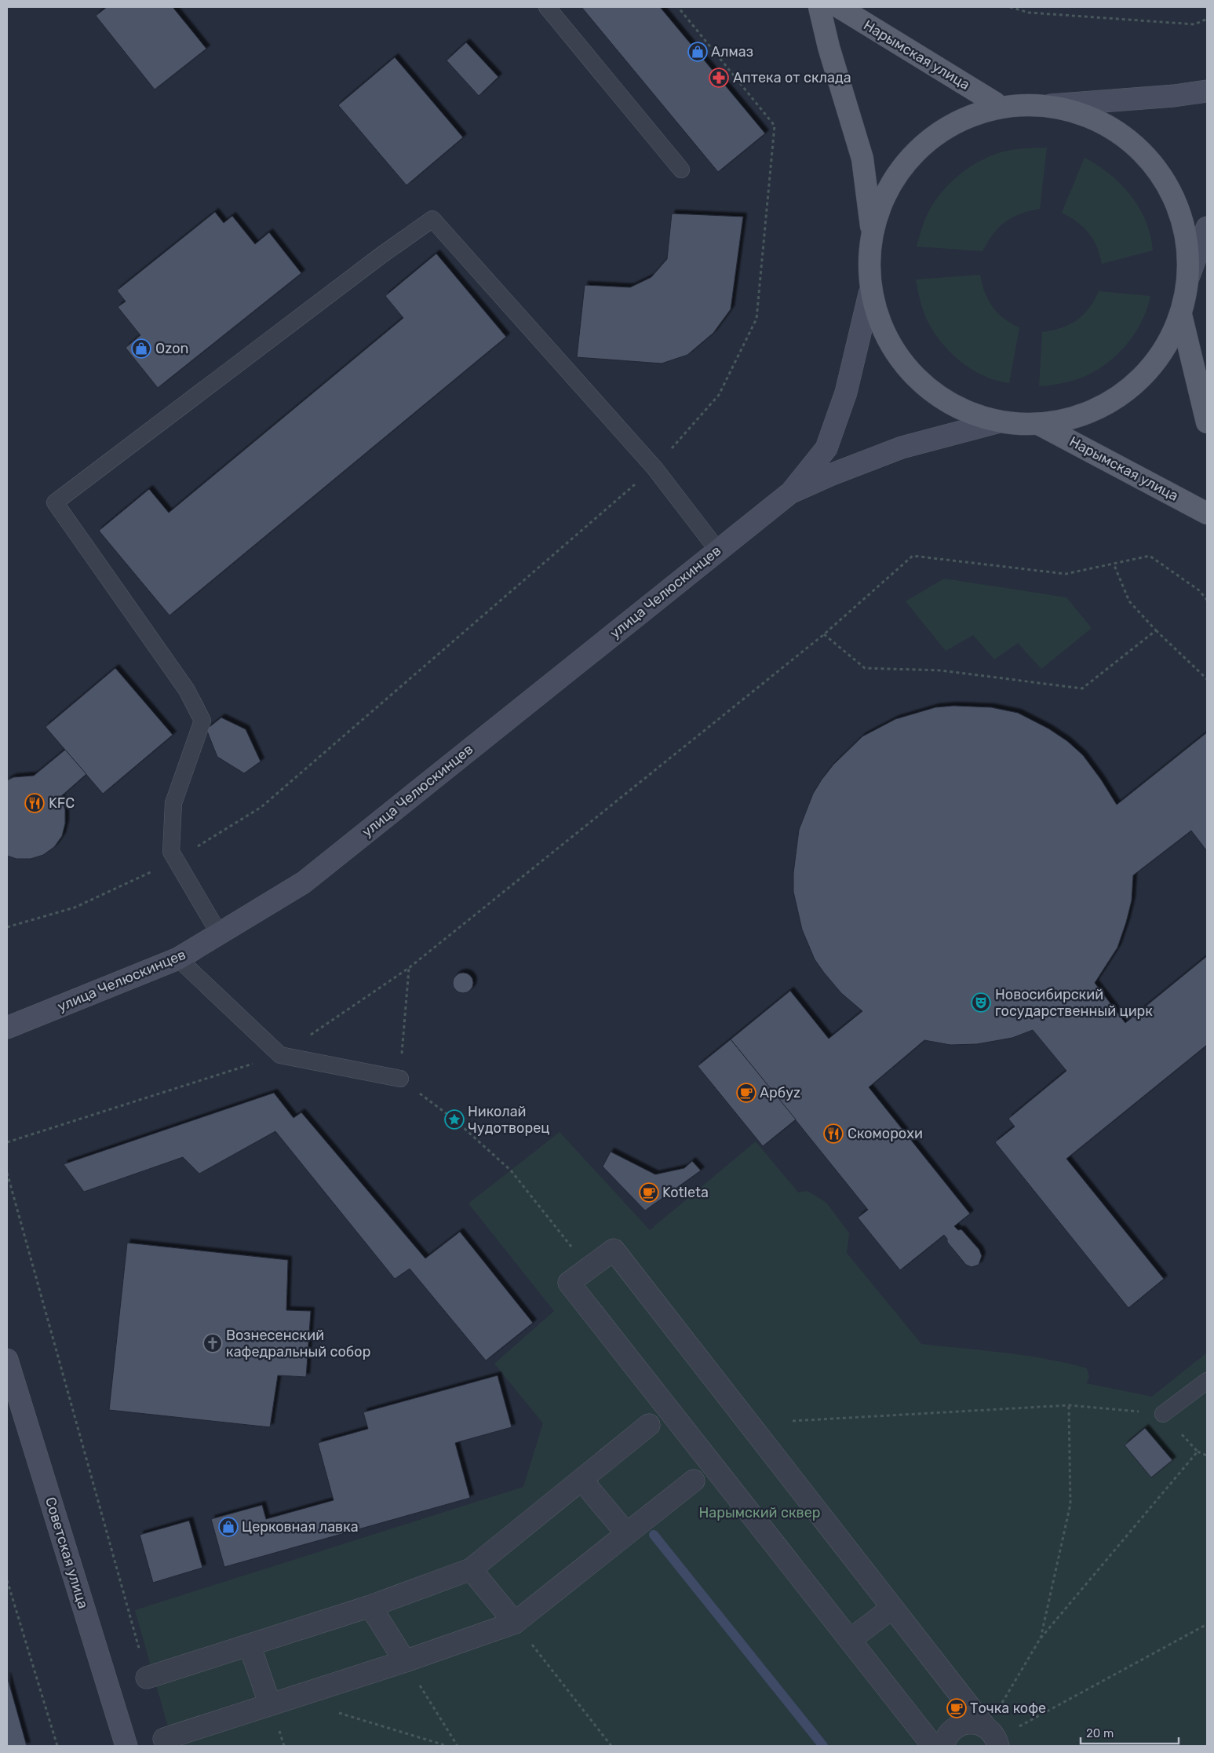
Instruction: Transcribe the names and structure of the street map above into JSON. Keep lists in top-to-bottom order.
{
  "streets": {
    "main road": ["Нарымская улица", "улица Челюскинцев", "Советская улица"]
  },
  "parks": ["Нарымский сквер"],
  "places": {
    "shop": ["Алмаз", "Ozon", "Церковная лавка"],
    "pharmacy": ["Аптека от склада"],
    "restaurant": ["KFC", "Скоморохи"],
    "theatre": ["Новосибирский государственный цирк"],
    "cafe": ["Арбуz", "Kotleta", "Точка кофе"],
    "place": ["Николай Чудотворец"],
    "church": ["Вознесенский кафедральный собор"]
  },
  "scale_bar": "20 m"
}
